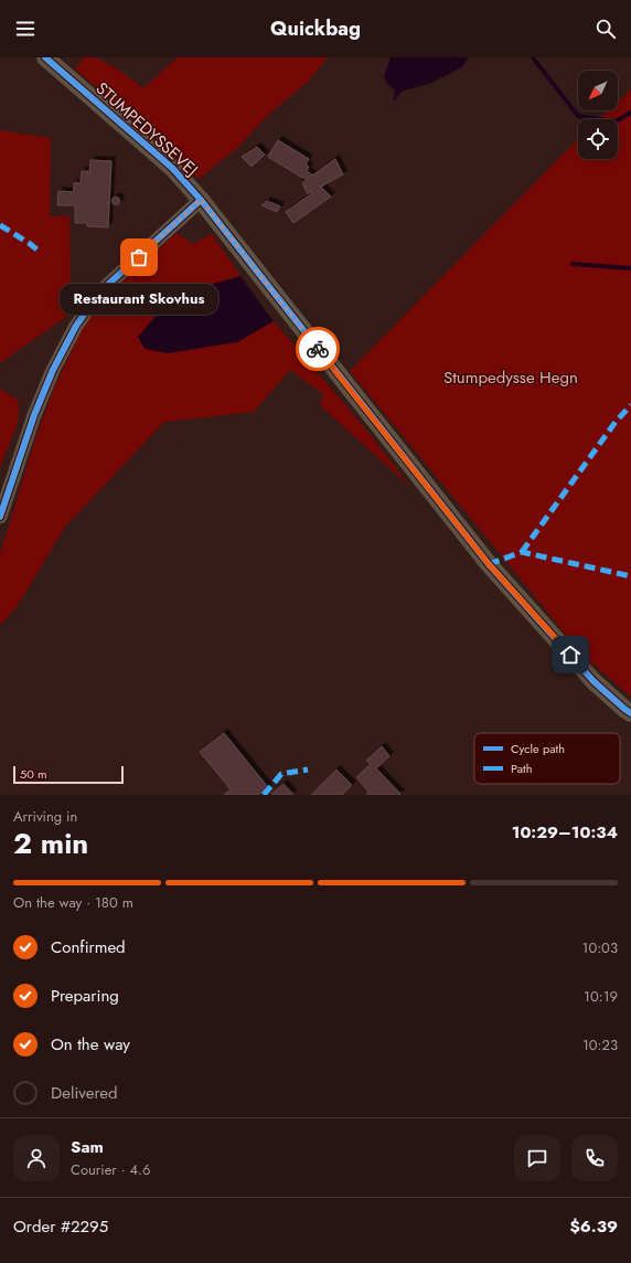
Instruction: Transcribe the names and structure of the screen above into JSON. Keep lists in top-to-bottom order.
{
  "streets": {
    "street": ["STUMPEDYSSEVEJ"]
  },
  "parks": ["Stumpedysse Hegn"],
  "places": ["Restaurant Skovhus"],
  "legend": ["Cycle path", "Path"],
  "scale_bar": "50 m",
  "north": "bottom left",
  "page": {
    "header": "Quickbag",
    "bubble": "Restaurant Skovhus",
    "scale": "50 m",
    "heading": ["2 min", "Arriving in", "10:29–10:34"],
    "panel": [
      "Sam",
      "Courier · 4.6",
      "Order #2295",
      "$6.39"
    ],
    "bar": "On the way · 180 m",
    "list": [
      ["Confirmed", "10:03"],
      ["Preparing", "10:19"],
      ["On the way", "10:23"],
      "Delivered"
    ]
  }
}
